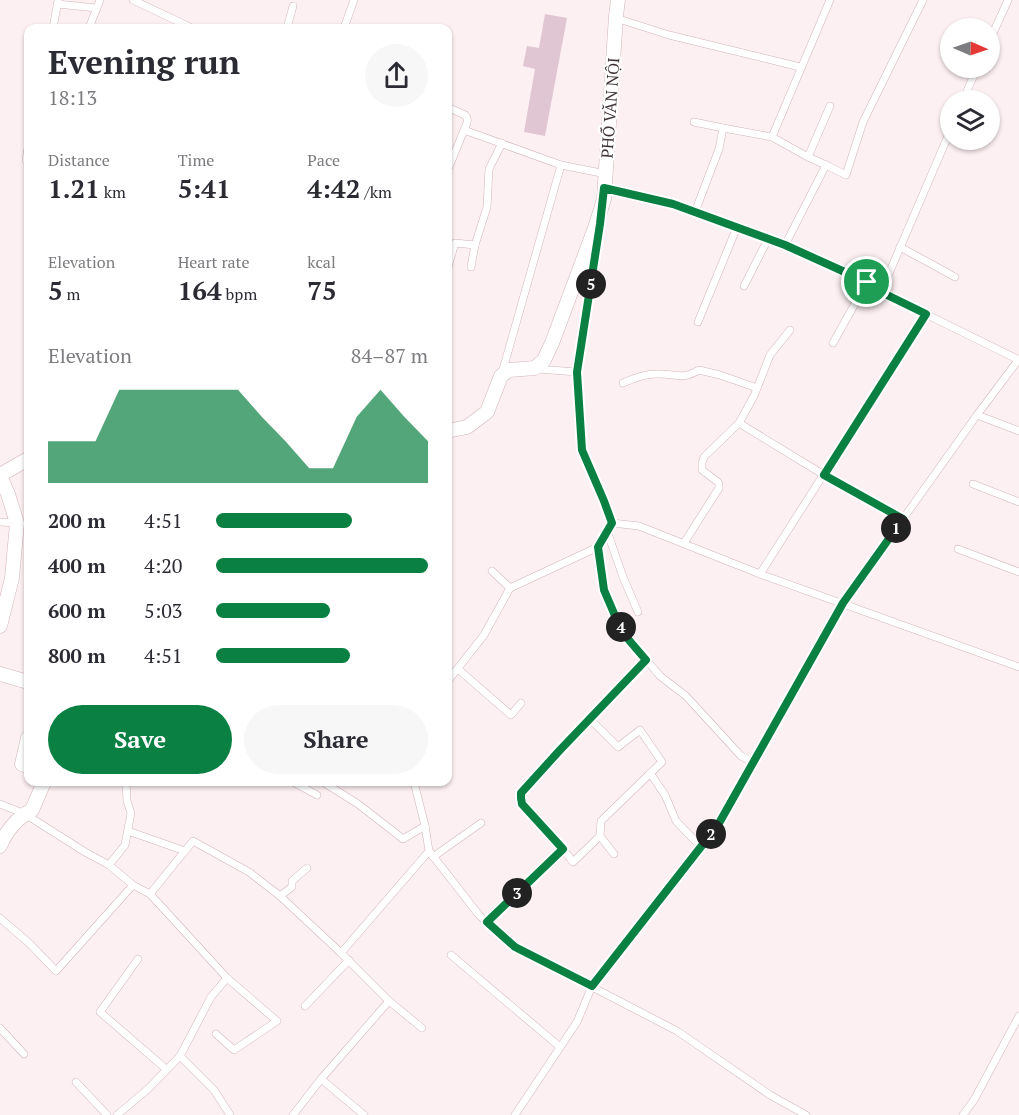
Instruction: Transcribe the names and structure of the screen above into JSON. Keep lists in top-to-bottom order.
{
  "streets": {
    "street": ["PHỐ VĂN NỘI"]
  },
  "north": "right",
  "page": {
    "heading": ["Evening run", "18:13"],
    "stats": [
      ["Distance", "1.21 km"],
      ["Time", "5:41"],
      ["Pace", "4:42 /km"],
      ["Elevation", "5 m"],
      ["Heart rate", "164 bpm"],
      ["kcal", "75"]
    ],
    "pins": [
      "5",
      "1",
      "4",
      "2",
      "3"
    ],
    "chart": ["Elevation", "84–87 m"],
    "list": [
      {
        "name": "200 m",
        "note": "4:51"
      },
      {
        "name": "400 m",
        "note": "4:20"
      },
      {
        "name": "600 m",
        "note": "5:03"
      },
      {
        "name": "800 m",
        "note": "4:51"
      }
    ],
    "buttons": ["Save", "Share"]
  }
}
